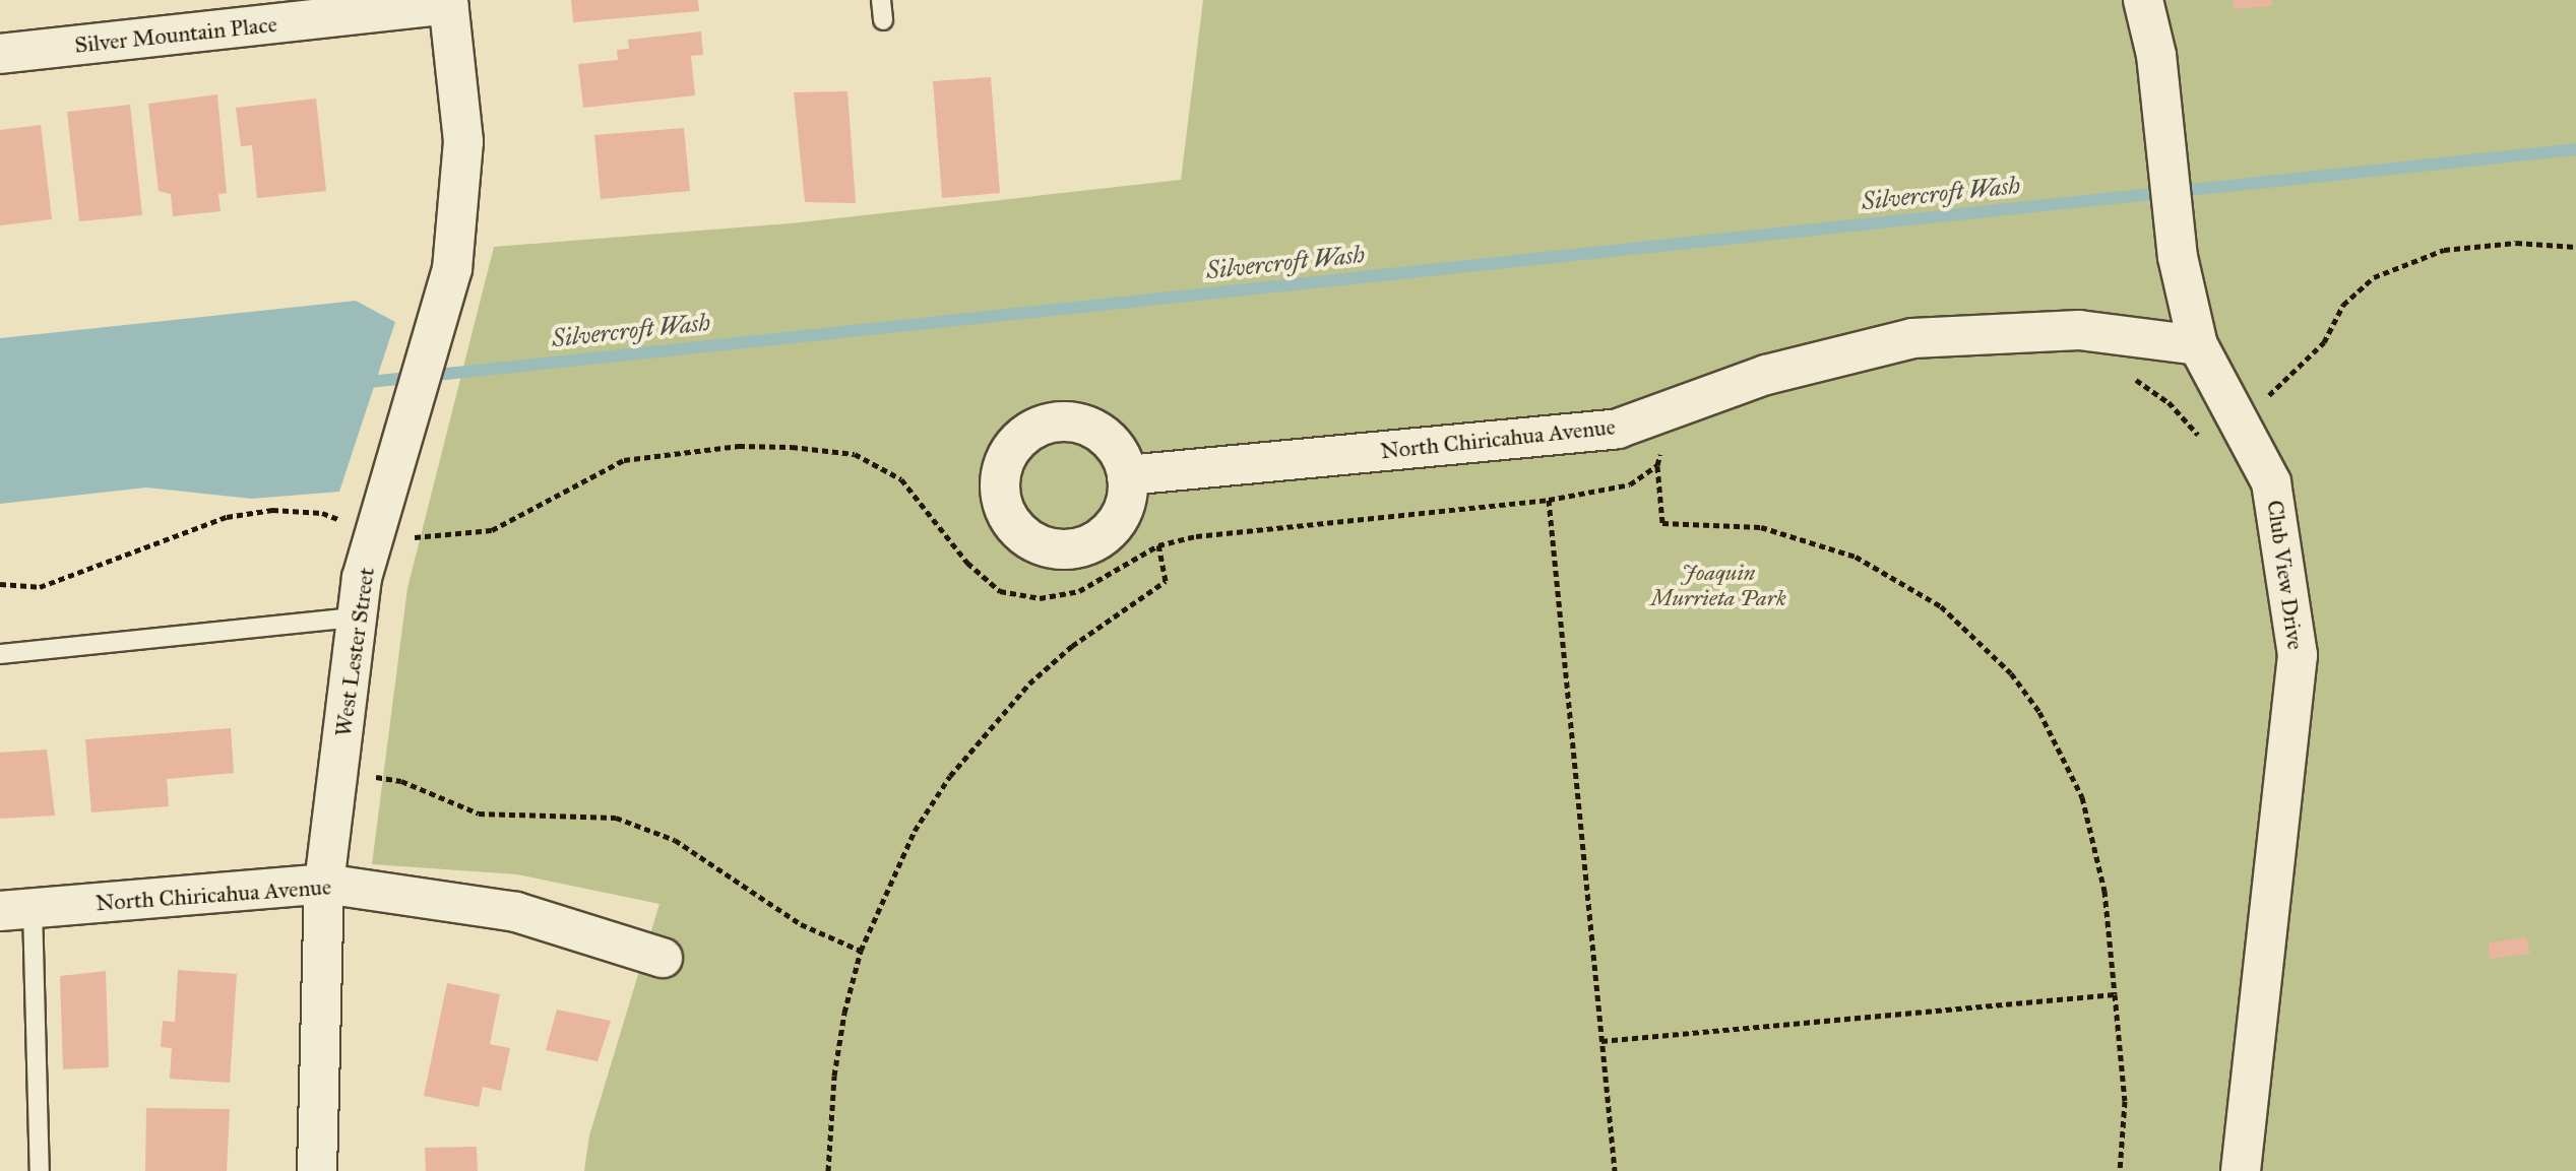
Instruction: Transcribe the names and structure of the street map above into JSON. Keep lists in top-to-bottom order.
{
  "streets": {
    "street": [
      "Silver Mountain Place",
      "North Chiricahua Avenue",
      "Club View Drive",
      "West Lester Street"
    ]
  },
  "crossings": [
    ["Silver Mountain Place", "West Lester Street"],
    ["North Chiricahua Avenue", "Club View Drive"],
    ["North Chiricahua Avenue", "West Lester Street"]
  ],
  "water": ["Silvercroft Wash"],
  "parks": ["Joaquin Murrieta Park"]
}
